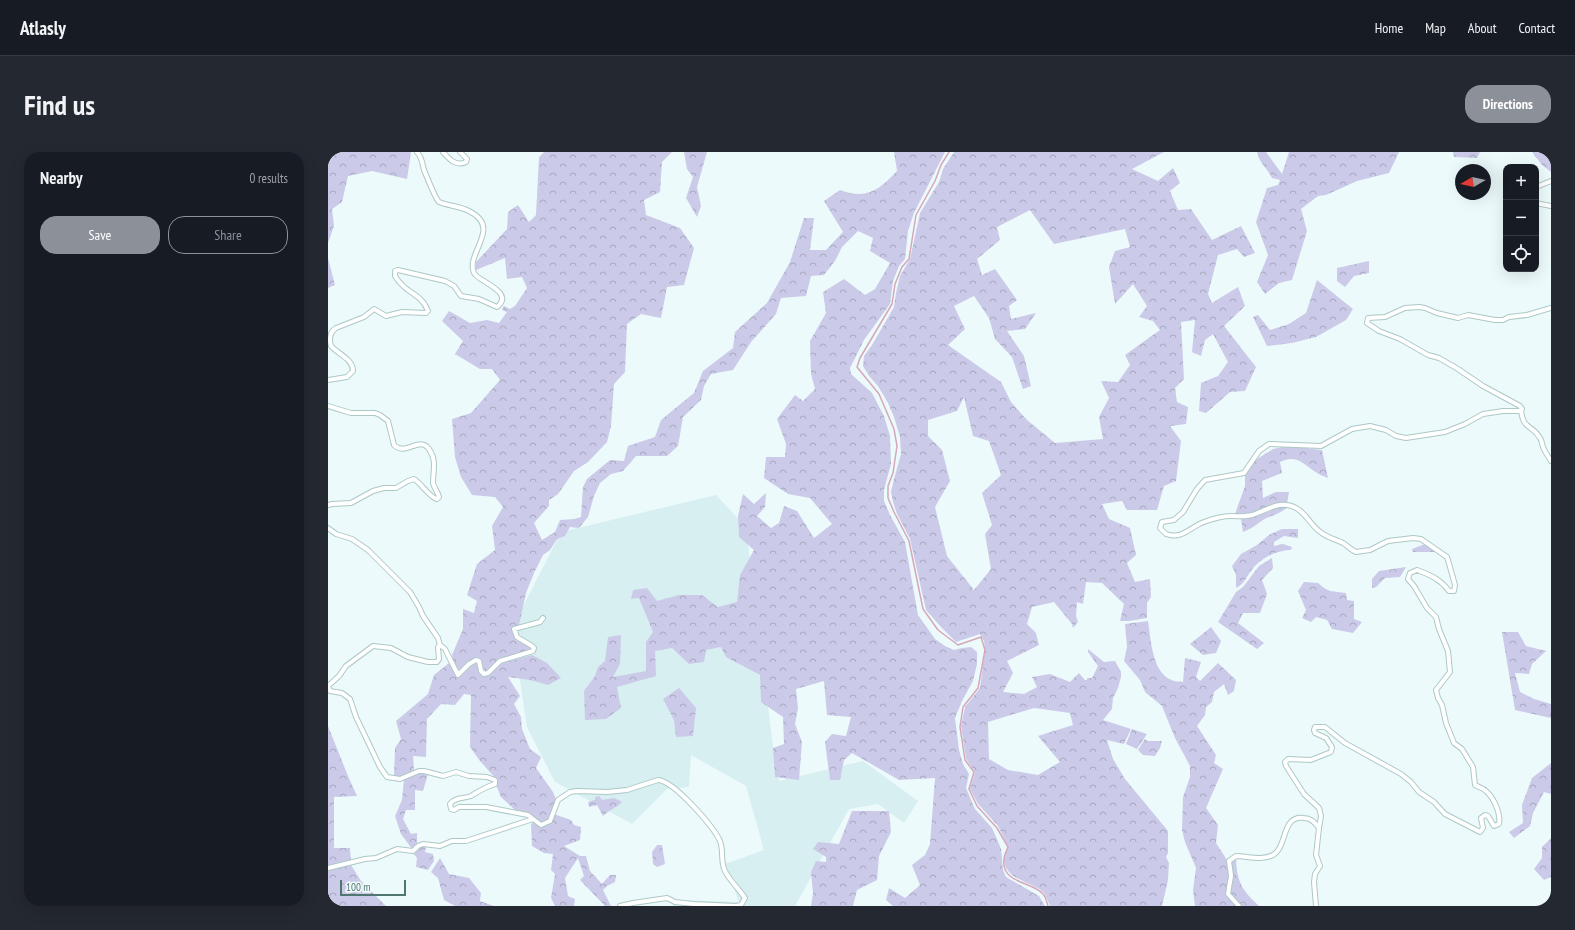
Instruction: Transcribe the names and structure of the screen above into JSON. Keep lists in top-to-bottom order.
{
  "scale_bar": "100 m",
  "north": "left",
  "page": {
    "header": "Atlasly",
    "nav": [
      "Home",
      "Map",
      "About",
      "Contact"
    ],
    "buttons": [
      "Directions",
      ["Save", "Share"]
    ],
    "title": "Find us",
    "heading": ["Nearby", "0 results"],
    "map_buttons": ["+", "−"],
    "scale": "100 m"
  }
}
